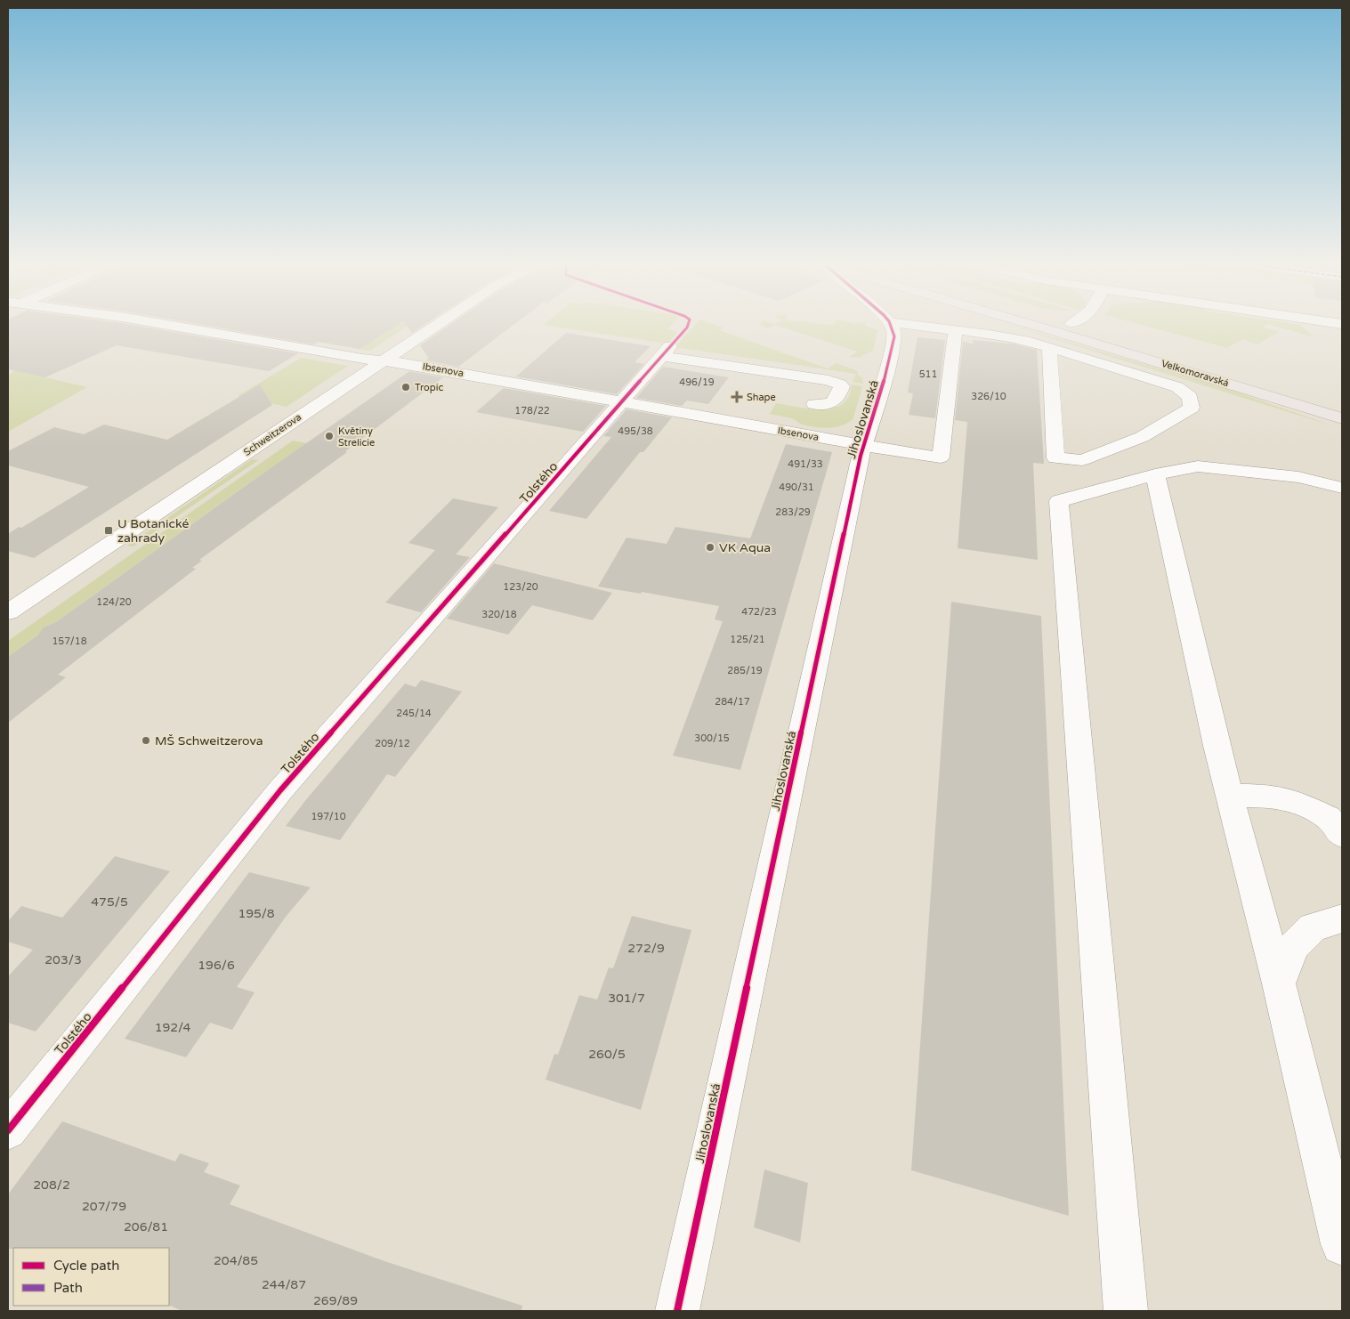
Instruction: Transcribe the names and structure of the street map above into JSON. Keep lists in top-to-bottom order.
{
  "streets": {
    "main road": ["Velkomoravská"],
    "street": [
      "Ibsenova",
      "Jihoslovanská",
      "Schweitzerova",
      "Tolstého"
    ]
  },
  "crossings": [
    ["Ibsenova", "Jihoslovanská"],
    ["Ibsenova", "Schweitzerova"],
    ["Ibsenova", "Tolstého"]
  ],
  "places": {
    "other": [
      "Tropic",
      "Květiny Strelicie",
      "VK Aqua",
      "MŠ Schweitzerova"
    ],
    "health": ["Shape"],
    "transit": ["U Botanické zahrady"]
  },
  "house_numbers": [
    "511",
    "496/19",
    "326/10",
    "178/22",
    "495/38",
    "491/33",
    "490/31",
    "283/29",
    "123/20",
    "124/20",
    "472/23",
    "320/18",
    "125/21",
    "157/18",
    "285/19",
    "284/17",
    "245/14",
    "300/15",
    "209/12",
    "197/10",
    "475/5",
    "195/8",
    "272/9",
    "203/3",
    "196/6",
    "301/7",
    "192/4",
    "260/5",
    "208/2",
    "207/79",
    "206/81",
    "204/85",
    "244/87",
    "269/89"
  ],
  "legend": ["Cycle path", "Path"]
}
